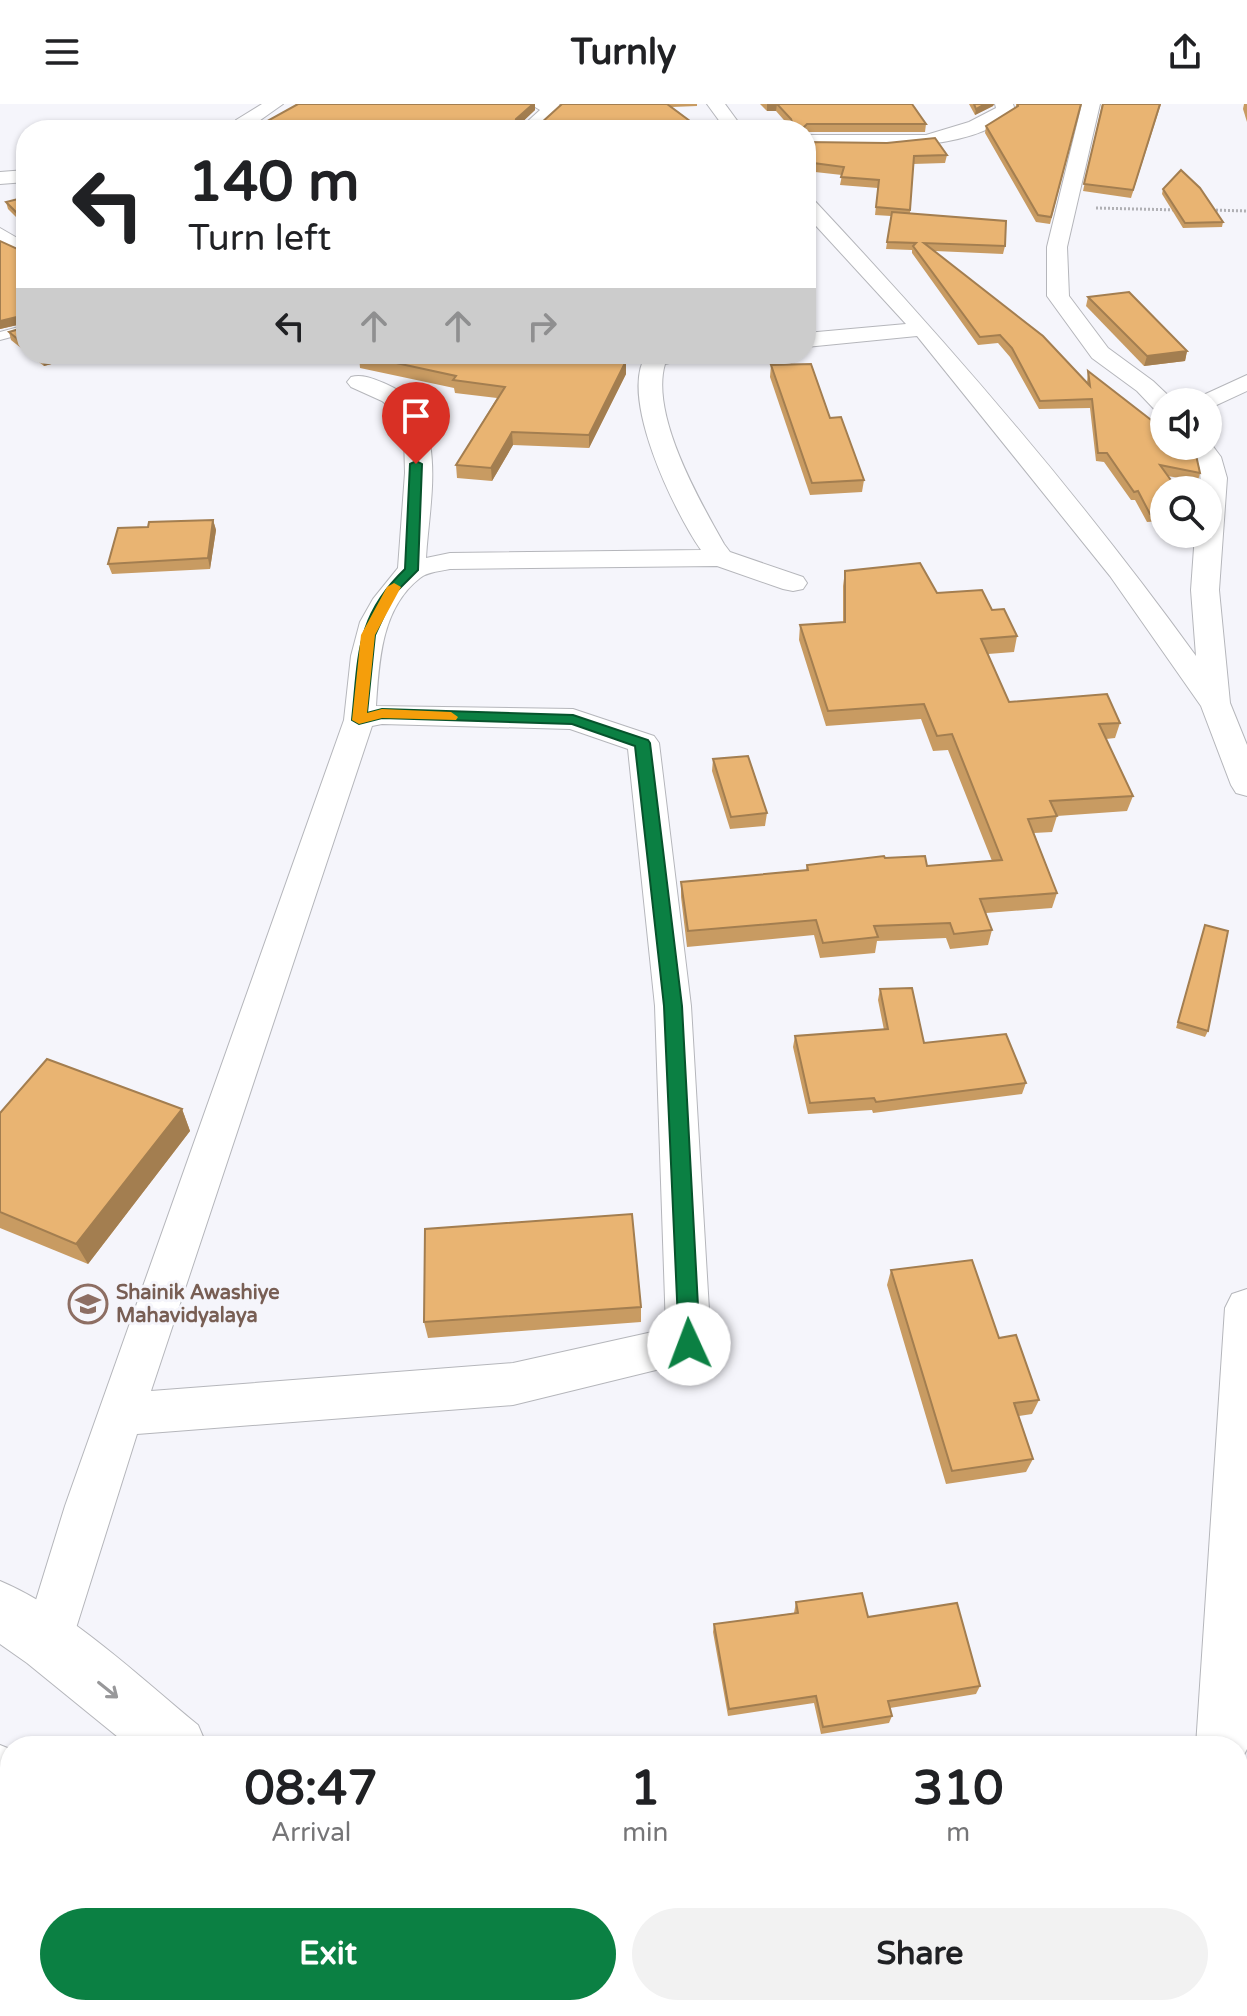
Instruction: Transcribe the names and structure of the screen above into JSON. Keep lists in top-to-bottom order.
{
  "places": {
    "school or university": ["Shainik Awashiye Mahavidyalaya"]
  },
  "page": {
    "header": "Turnly",
    "turn": ["140 m", "Turn left"],
    "eta": [
      "08:47",
      "Arrival",
      "1",
      "min",
      "310",
      "m"
    ],
    "buttons": ["Exit", "Share"]
  }
}
